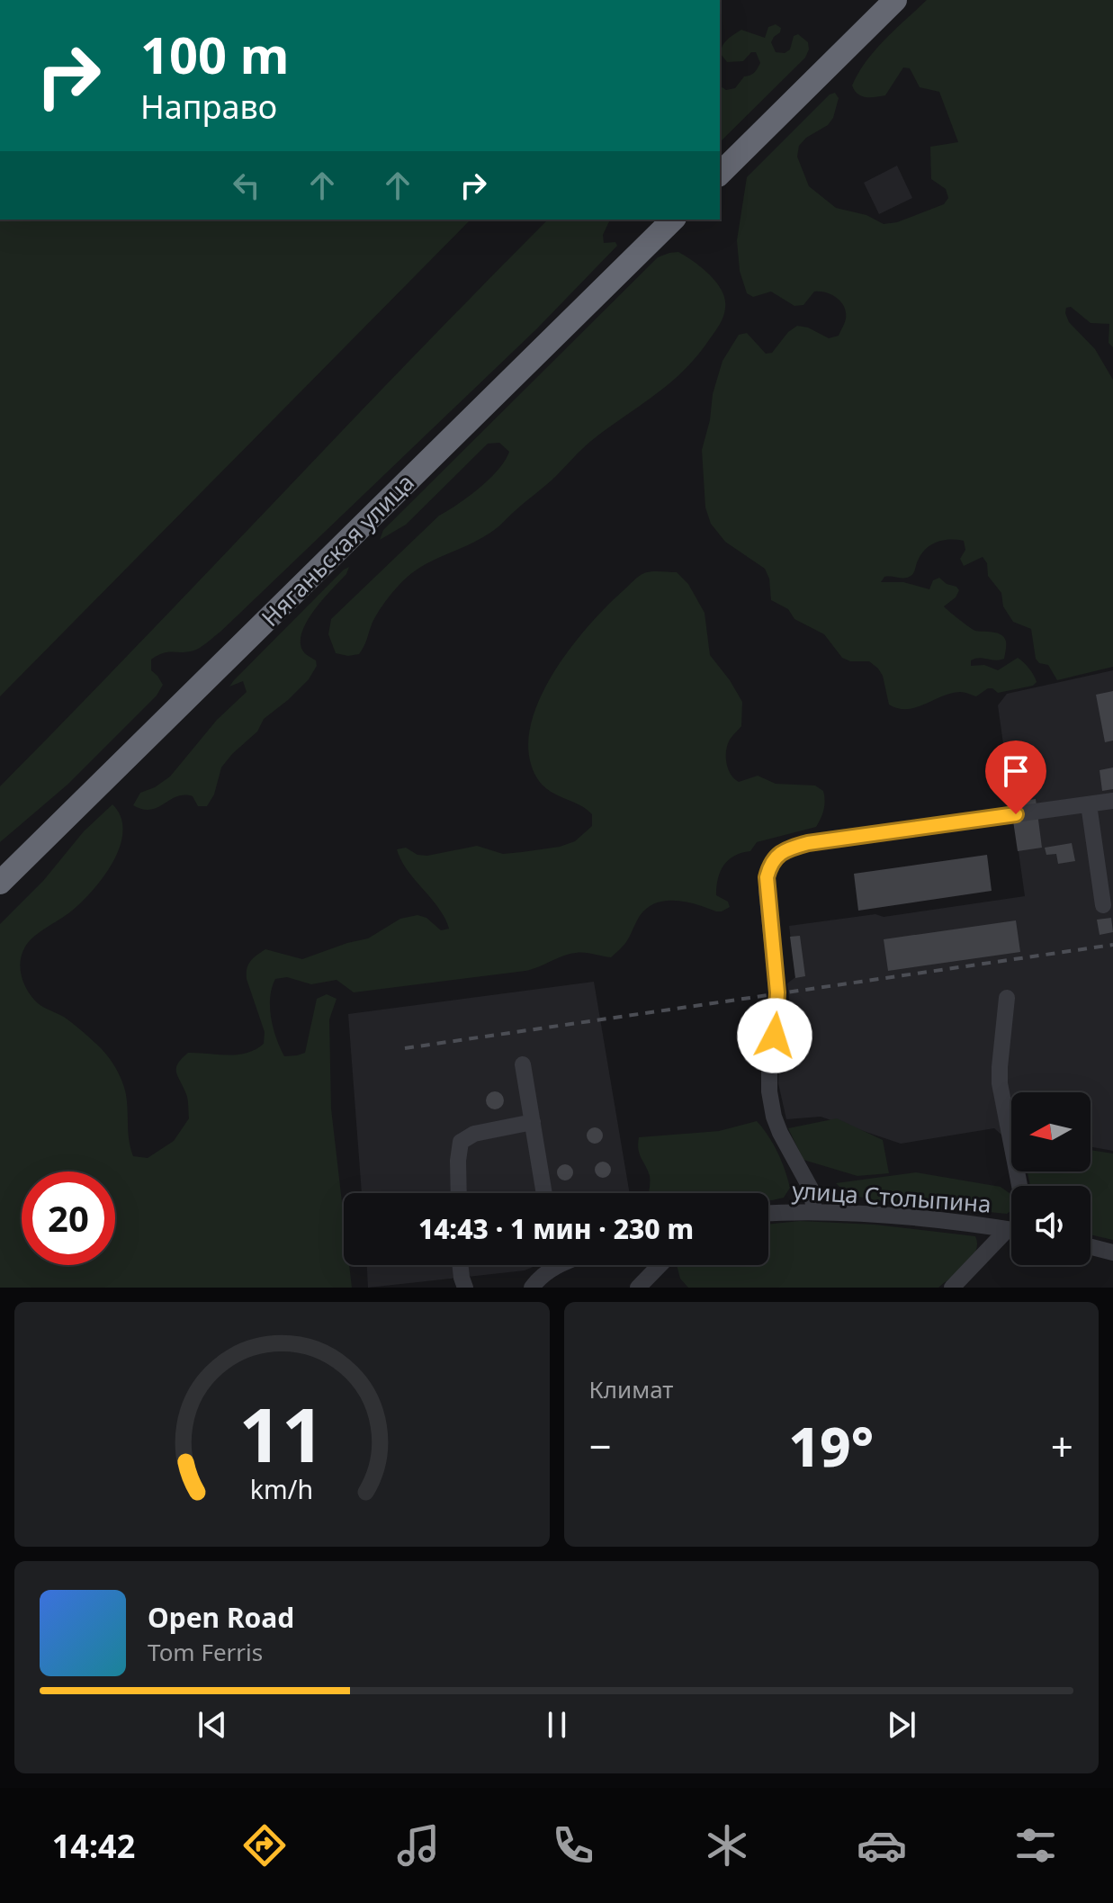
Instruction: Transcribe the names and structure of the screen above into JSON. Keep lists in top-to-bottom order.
{
  "streets": {
    "highway": ["Няганьская улица"],
    "street": ["улица Столыпина"]
  },
  "north": "left",
  "page": {
    "turn": ["100 m", "Направо"],
    "limit": "20",
    "trip": "14:43 · 1 мин · 230 m",
    "tile": "Климат",
    "heat": ["−", "19°", "+"],
    "song": ["Open Road", "Tom Ferris"],
    "tabs": "14:42",
    "gauge": ["11", "km/h"]
  }
}
